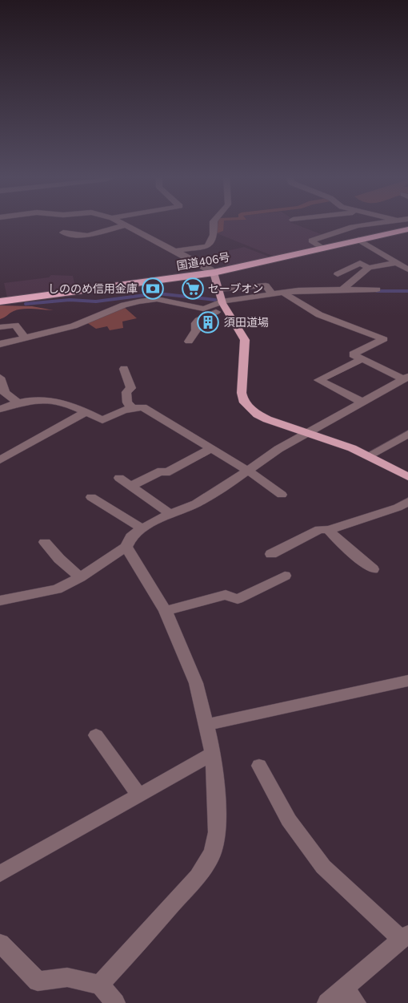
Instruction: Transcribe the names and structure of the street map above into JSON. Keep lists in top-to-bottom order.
{
  "streets": {
    "highway": ["国道406号"]
  },
  "places": {
    "bank": ["しののめ信用金庫"],
    "supermarket": ["セーブオン"],
    "building": ["須田道場"]
  }
}
